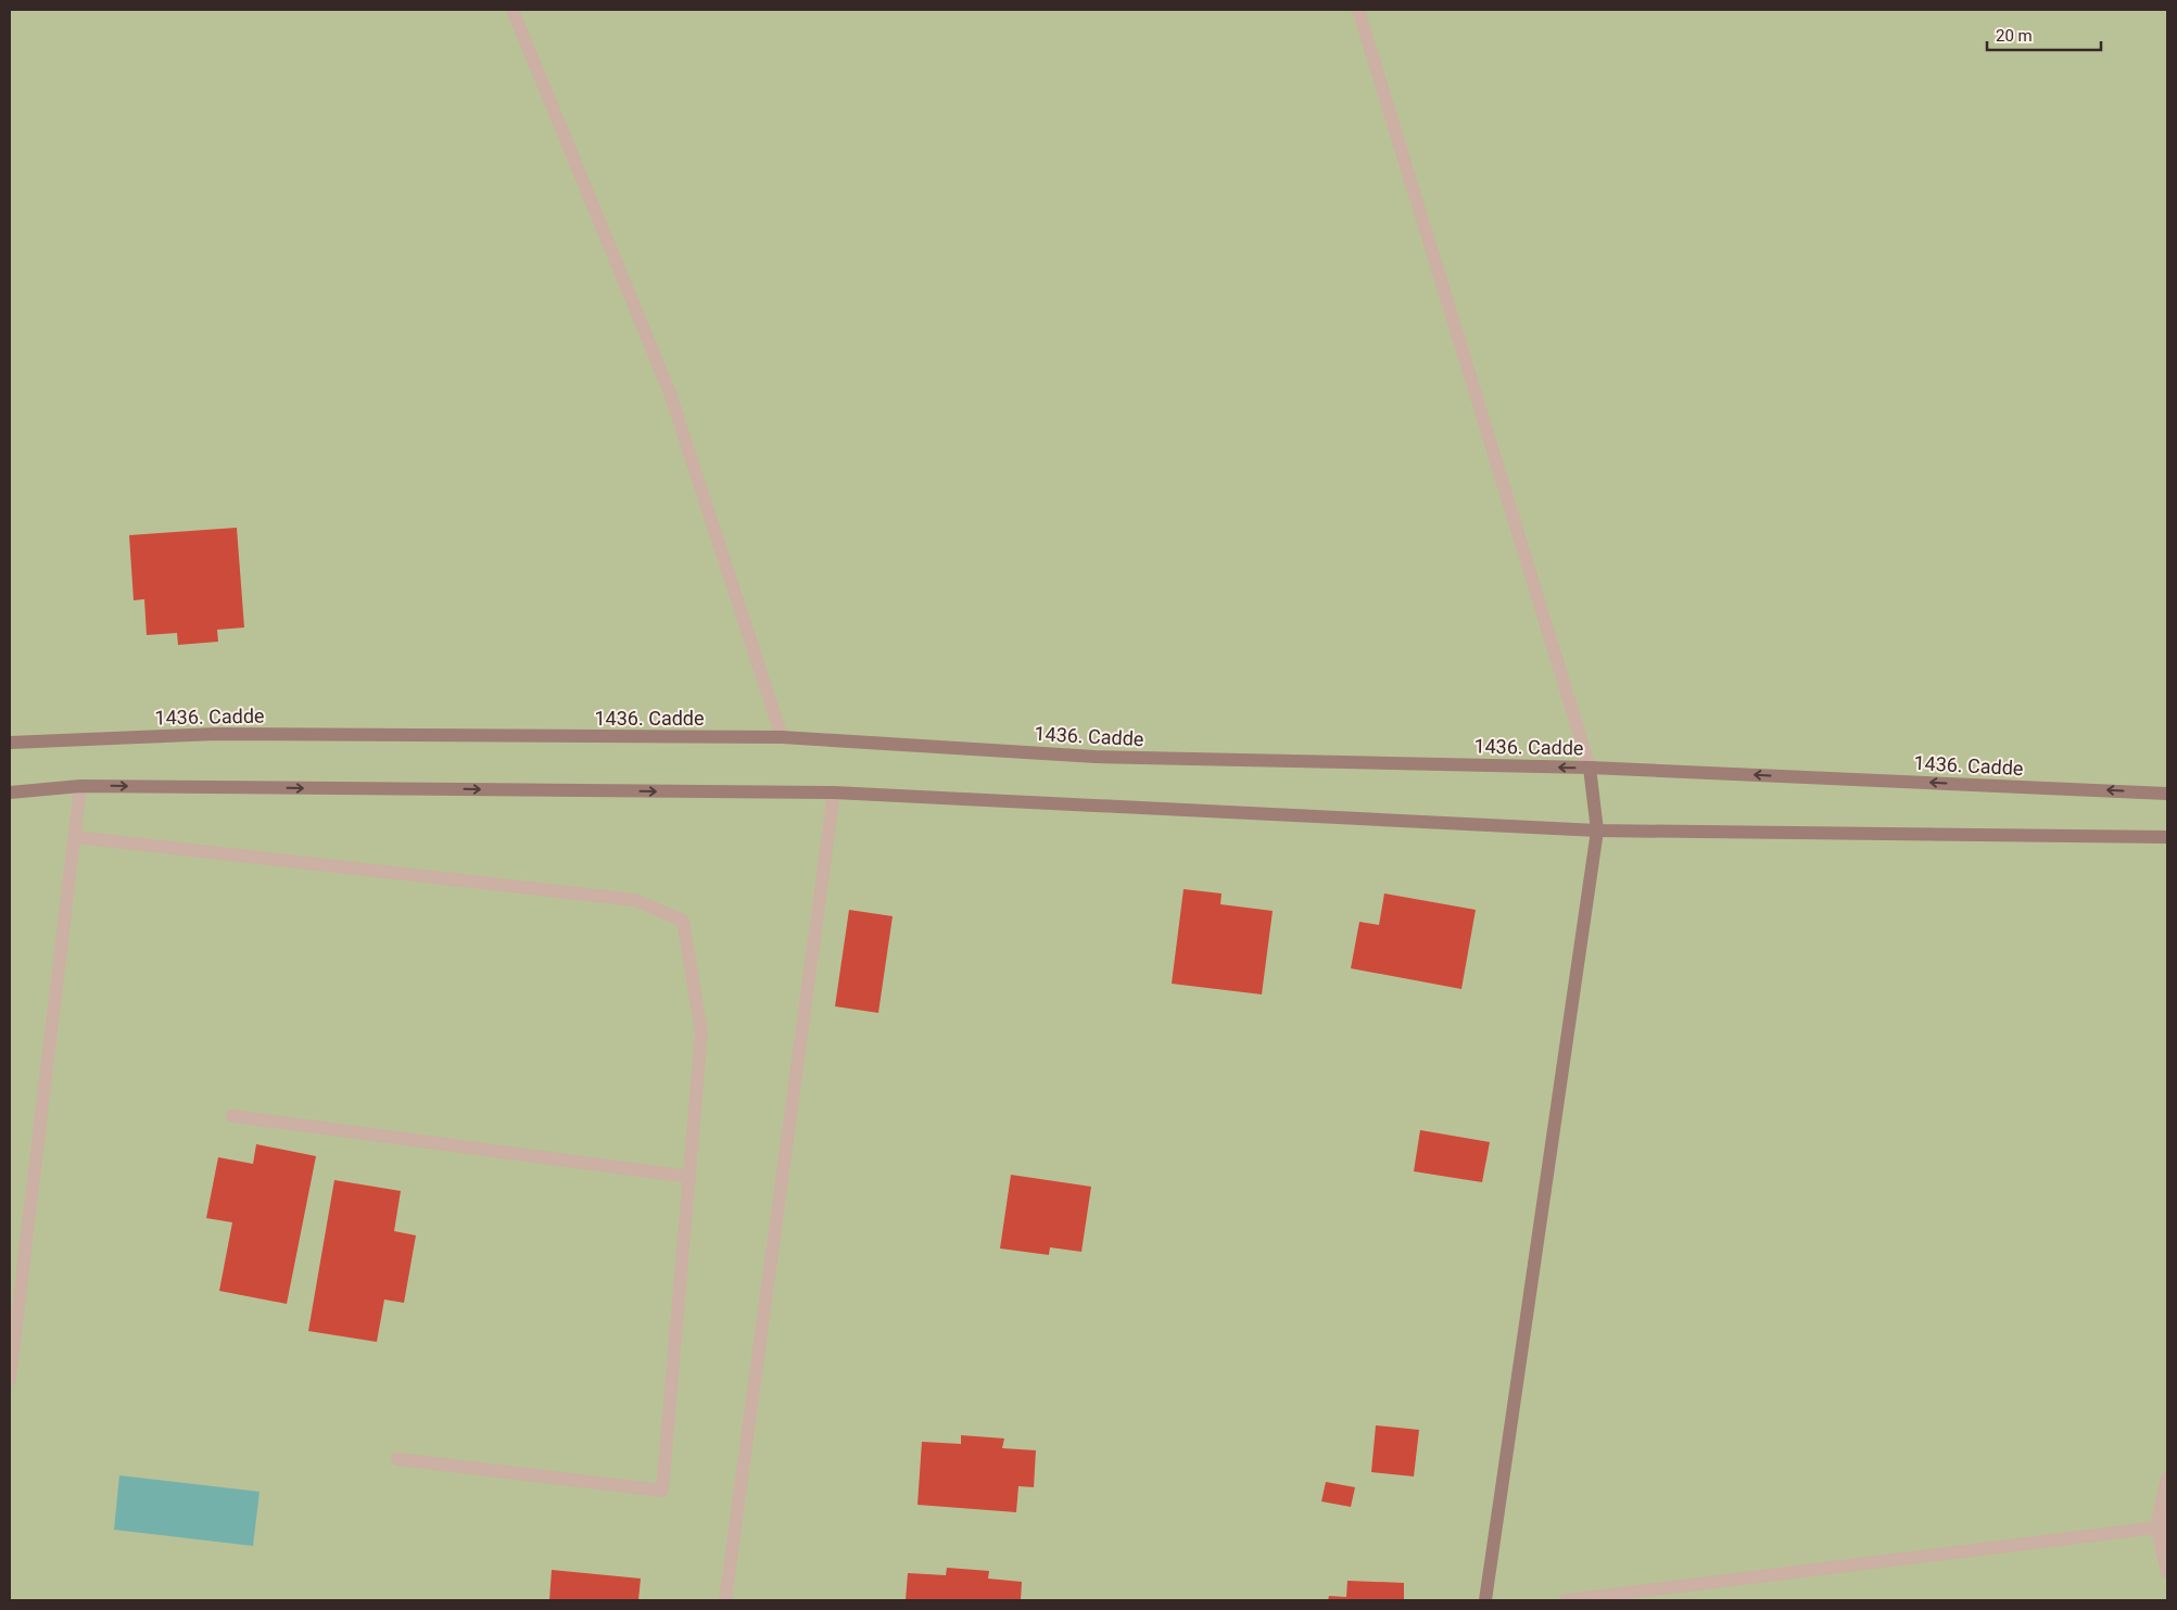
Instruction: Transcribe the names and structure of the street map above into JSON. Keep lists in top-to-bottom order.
{
  "streets": {
    "street": ["1436. Cadde"]
  },
  "scale_bar": "20 m"
}
